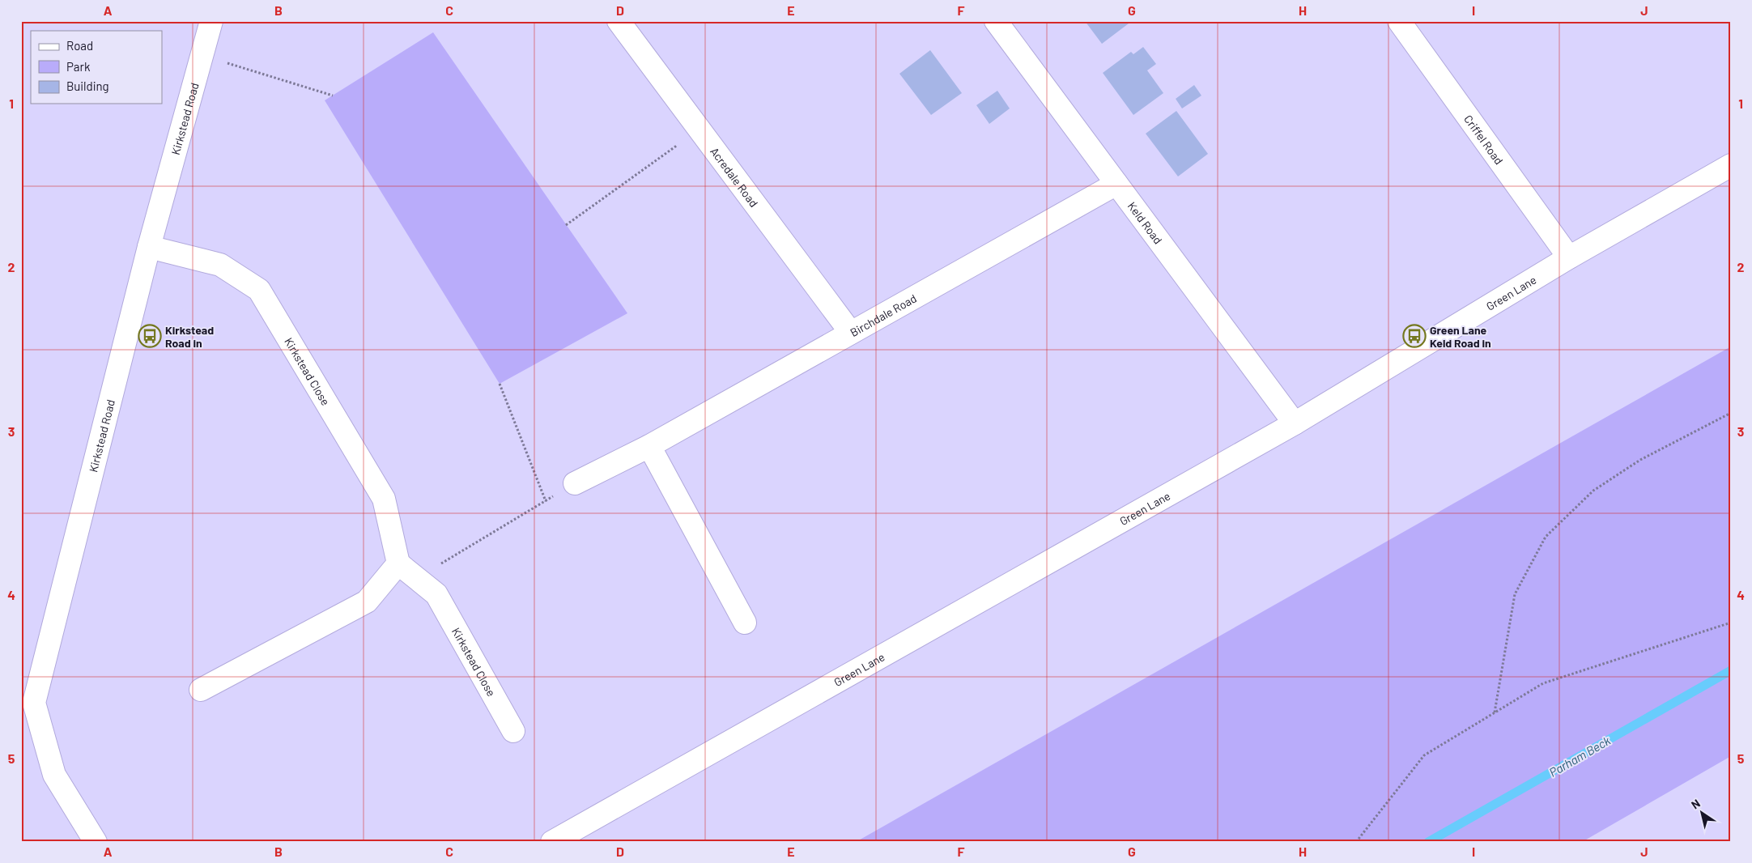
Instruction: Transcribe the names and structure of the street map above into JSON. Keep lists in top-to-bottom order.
{
  "streets": {
    "street": [
      "Kirkstead Road",
      "Criffel Road",
      "Acredale Road",
      "Keld Road",
      "Green Lane",
      "Birchdale Road",
      "Kirkstead Close"
    ]
  },
  "crossings": [
    ["Kirkstead Road", "Kirkstead Close"],
    ["Criffel Road", "Green Lane"],
    ["Acredale Road", "Birchdale Road"],
    ["Keld Road", "Green Lane"],
    ["Keld Road", "Birchdale Road"]
  ],
  "water": ["Parham Beck"],
  "places": {
    "bus stop": ["Kirkstead Road in", "Green Lane Keld Road in"]
  },
  "legend": ["Road", "Park", "Building"],
  "north": "top left",
  "grid": {
    "columns": [
      "A",
      "B",
      "C",
      "D",
      "E",
      "F",
      "G",
      "H",
      "I",
      "J"
    ],
    "rows": [
      "1",
      "2",
      "3",
      "4",
      "5"
    ]
  }
}
